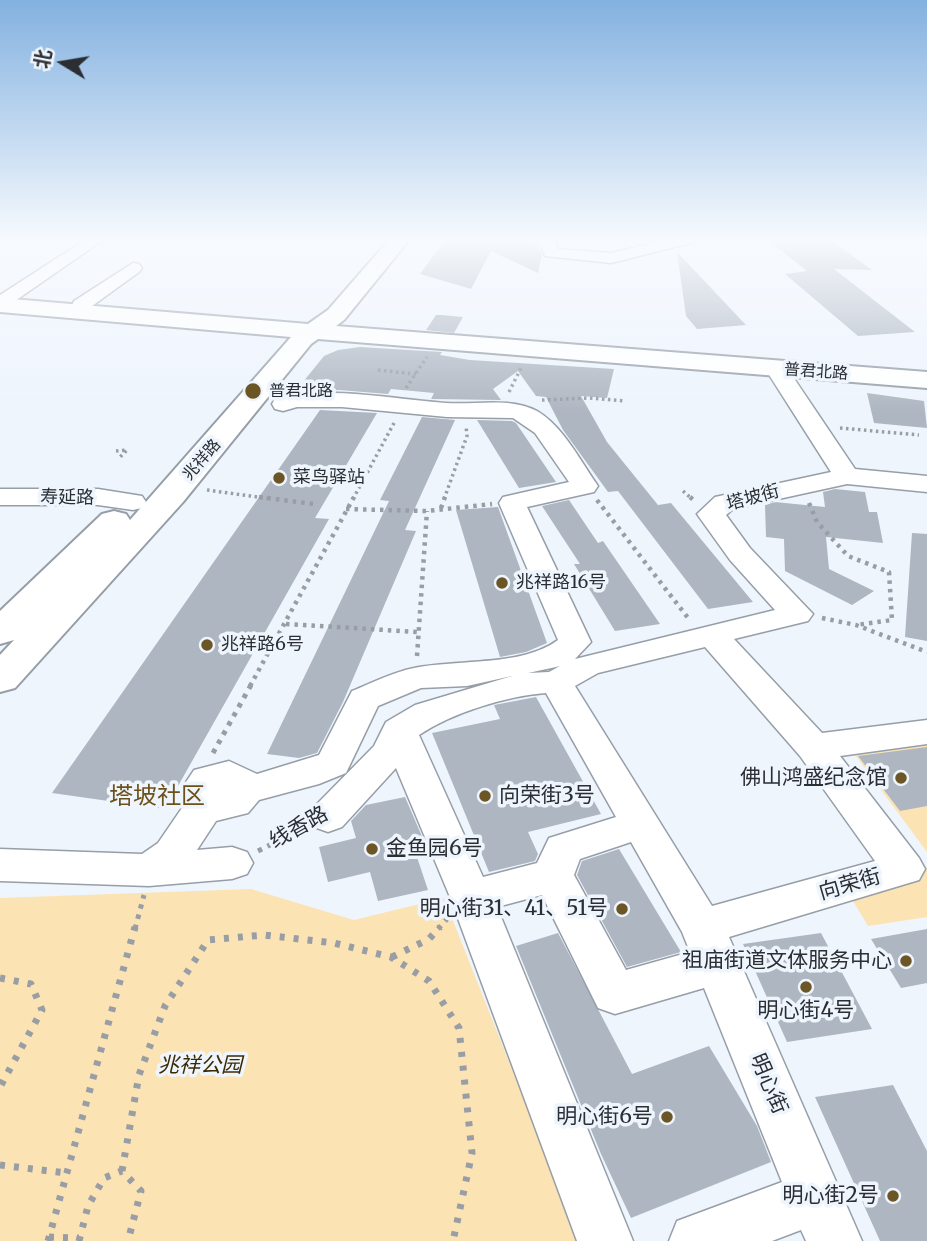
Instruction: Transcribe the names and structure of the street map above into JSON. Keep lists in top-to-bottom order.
{
  "streets": {
    "main road": ["普君北路", "兆祥路"],
    "street": [
      "寿延路",
      "塔坡街",
      "线香路",
      "向荣街",
      "明心街"
    ]
  },
  "crossings": [
    ["普君北路", "兆祥路"],
    ["兆祥路", "寿延路"],
    ["向荣街", "明心街"]
  ],
  "districts": ["塔坡社区"],
  "parks": ["兆祥公园"],
  "places": [
    "普君北路",
    "菜鸟驿站",
    "兆祥路16号",
    "兆祥路6号",
    "佛山鸿盛纪念馆",
    "向荣街3号",
    "金鱼园6号",
    "明心街31、41、51号",
    "祖庙街道文体服务中心",
    "明心街4号",
    "明心街6号",
    "明心街2号"
  ],
  "north": "left"
}
